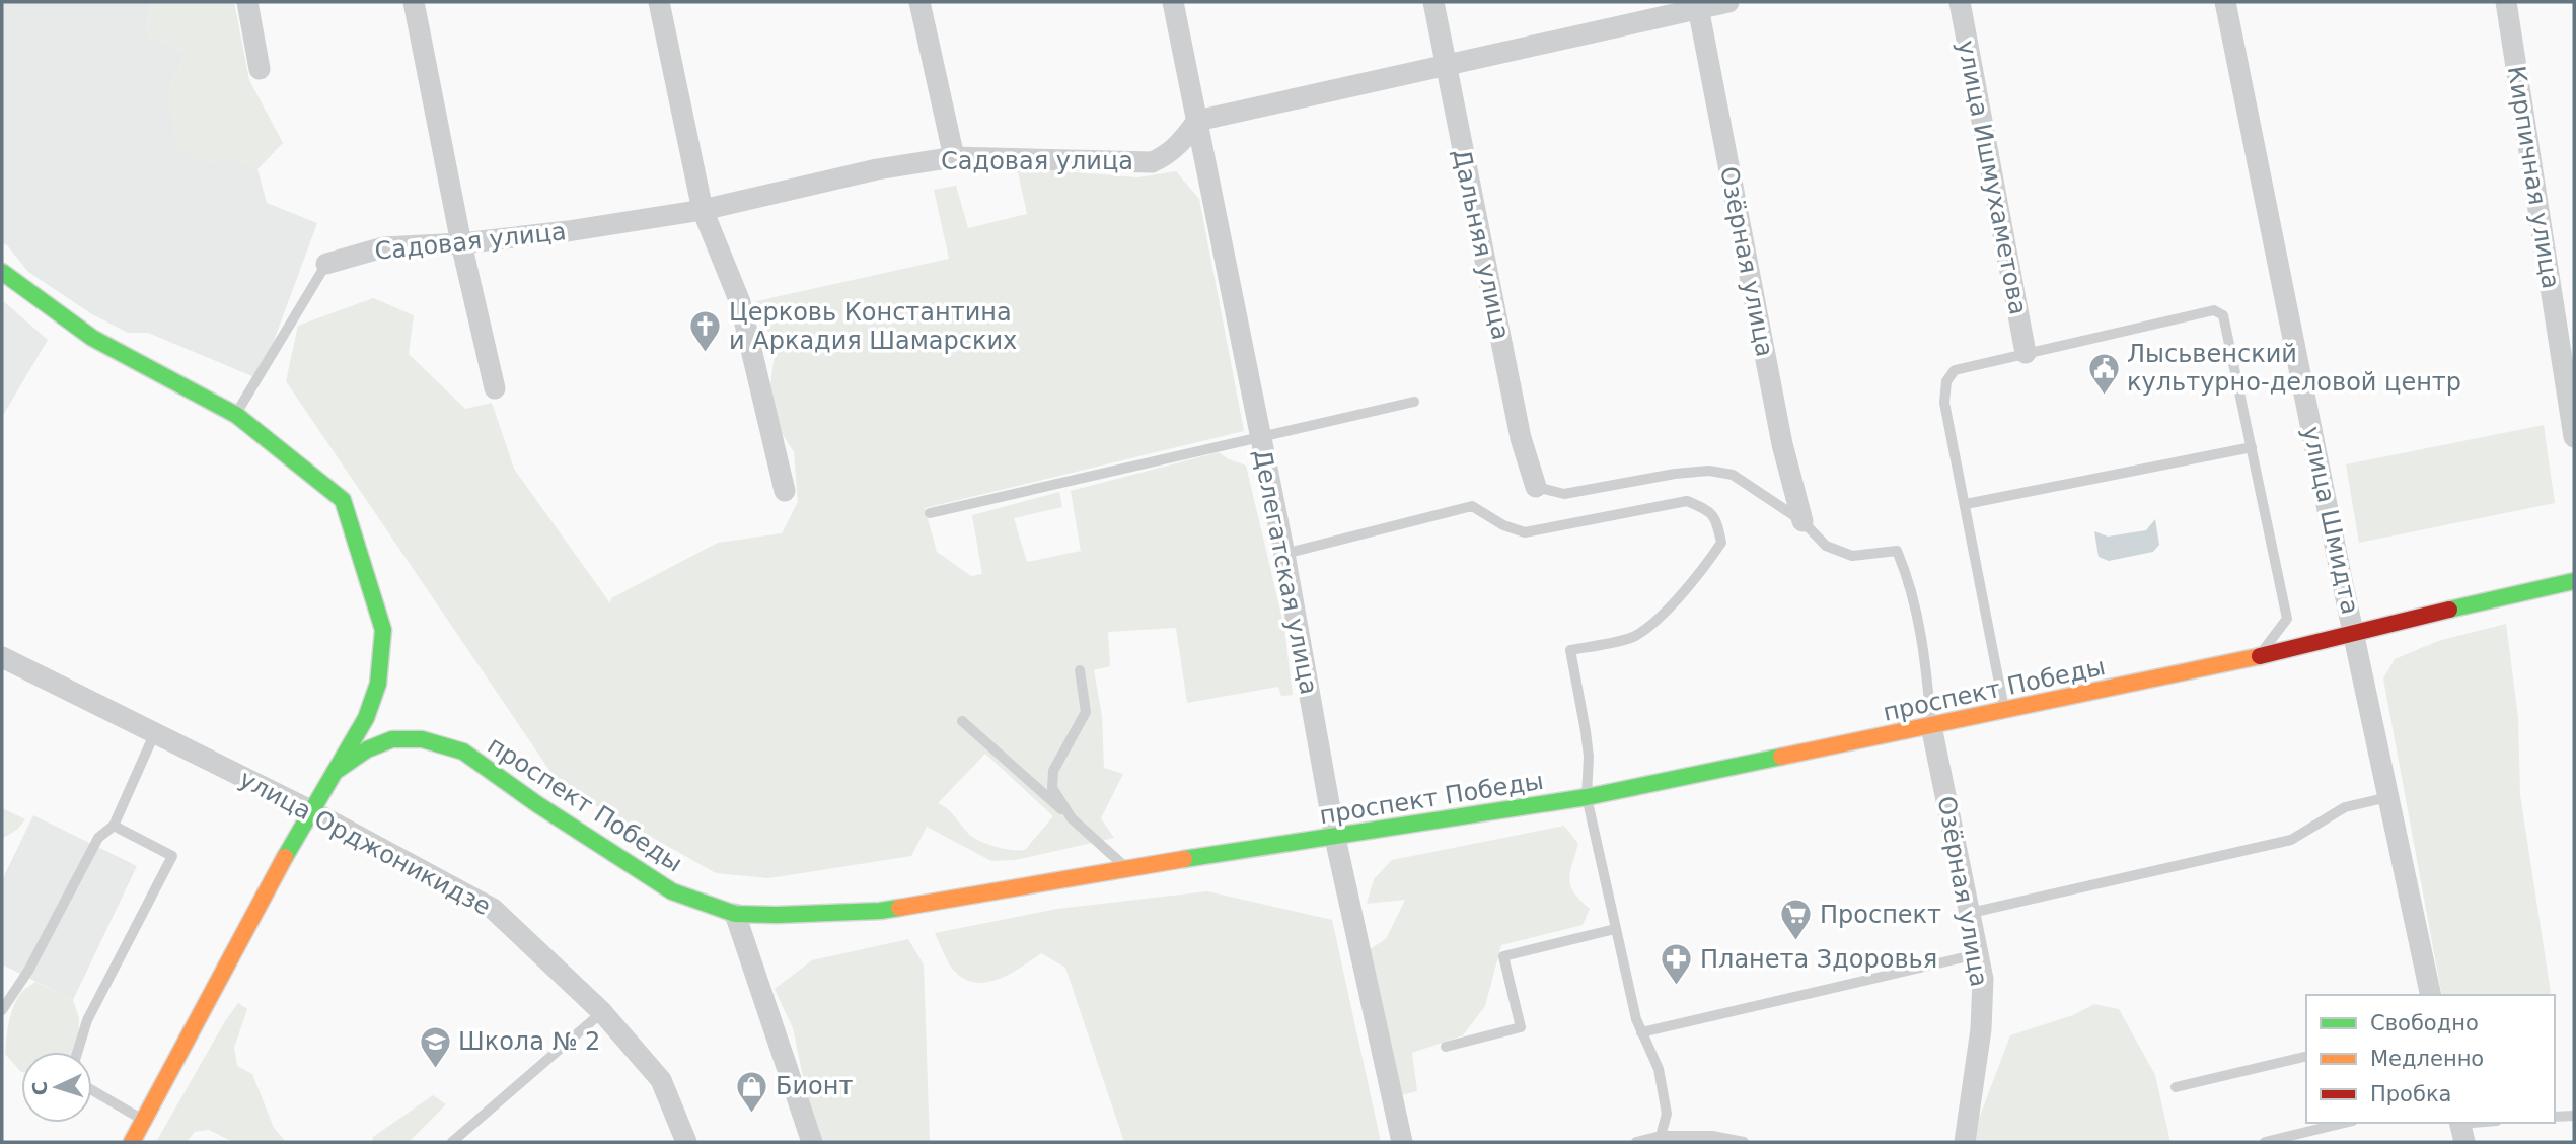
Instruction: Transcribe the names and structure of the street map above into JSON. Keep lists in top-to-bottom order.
{
  "streets": {
    "street": [
      "Садовая улица",
      "улица Ишмухаметова",
      "Кирпичная улица",
      "Дальняя улица",
      "Озёрная улица",
      "улица Шмидта",
      "Делегатская улица",
      "проспект Победы",
      "улица Орджоникидзе"
    ]
  },
  "crossings": [
    ["Садовая улица", "Делегатская улица"],
    ["Озёрная улица", "проспект Победы"],
    ["улица Шмидта", "проспект Победы"],
    ["Делегатская улица", "проспект Победы"]
  ],
  "places": {
    "church": ["Церковь Константина и Аркадия Шамарских"],
    "public building": ["Лысьвенский культурно-деловой центр"],
    "supermarket": ["Проспект"],
    "pharmacy": ["Планета Здоровья"],
    "school or university": ["Школа № 2"],
    "shop": ["Бионт"]
  },
  "legend": ["Свободно", "Медленно", "Пробка"],
  "north": "left"
}
